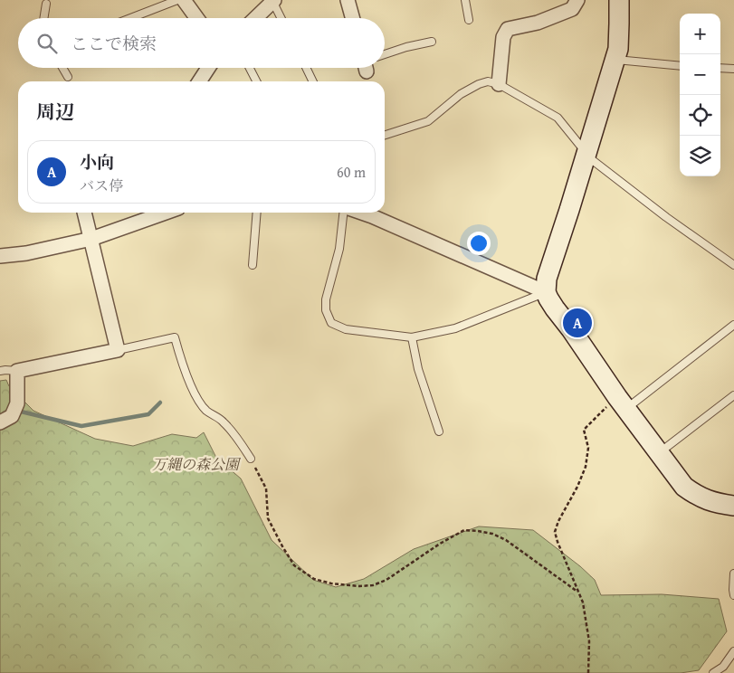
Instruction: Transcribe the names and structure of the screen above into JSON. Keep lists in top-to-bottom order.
{
  "parks": ["万縄の森公園"],
  "page": {
    "map_buttons": ["+", "−"],
    "search": "ここで検索",
    "heading": "周辺",
    "list": [
      {
        "mark": "A",
        "name": "小向",
        "note": "バス停",
        "value": "60 m"
      }
    ],
    "pins": "A"
  }
}
